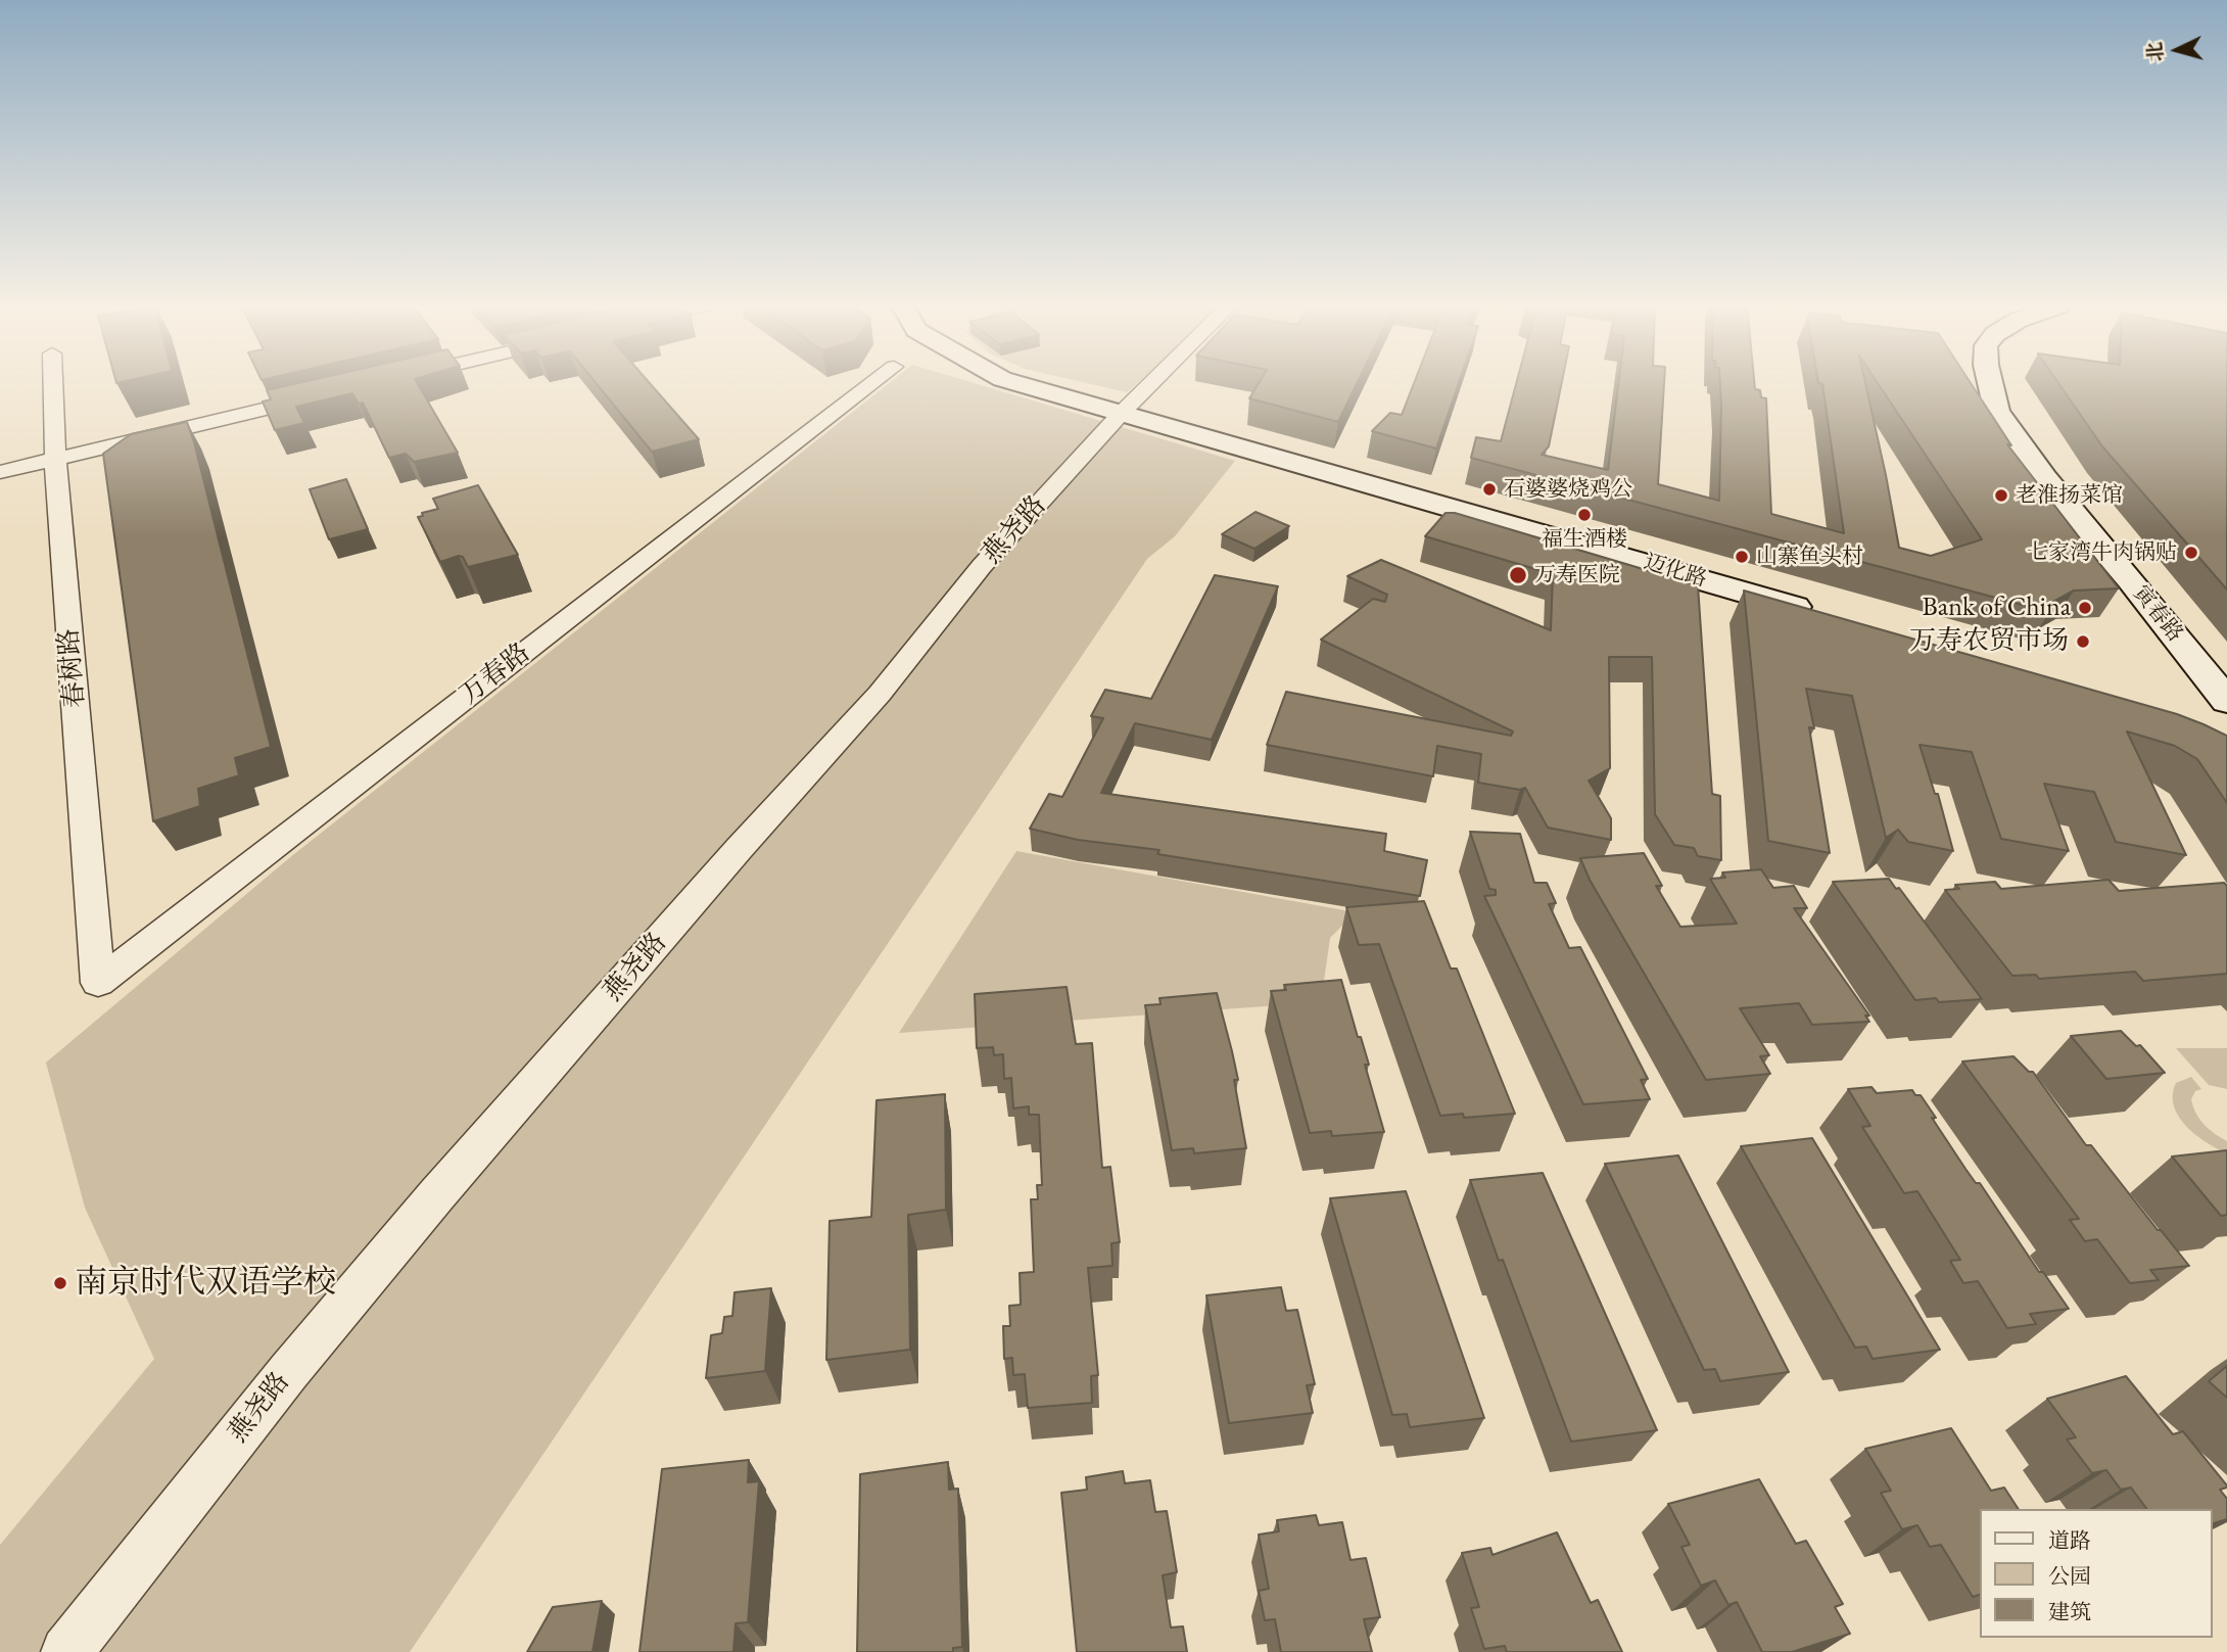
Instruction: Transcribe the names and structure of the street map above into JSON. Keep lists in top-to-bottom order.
{
  "streets": {
    "street": [
      "燕尧路",
      "迈化路",
      "寅春路",
      "春树路",
      "万春路"
    ]
  },
  "crossings": [
    ["燕尧路", "迈化路"],
    ["春树路", "万春路"]
  ],
  "places": [
    "石婆婆烧鸡公",
    "老淮扬菜馆",
    "福生酒楼",
    "七家湾牛肉锅贴",
    "山寨鱼头村",
    "万寿医院",
    "Bank of China",
    "万寿农贸市场",
    "南京时代双语学校"
  ],
  "legend": ["道路", "公园", "建筑"],
  "north": "left"
}
